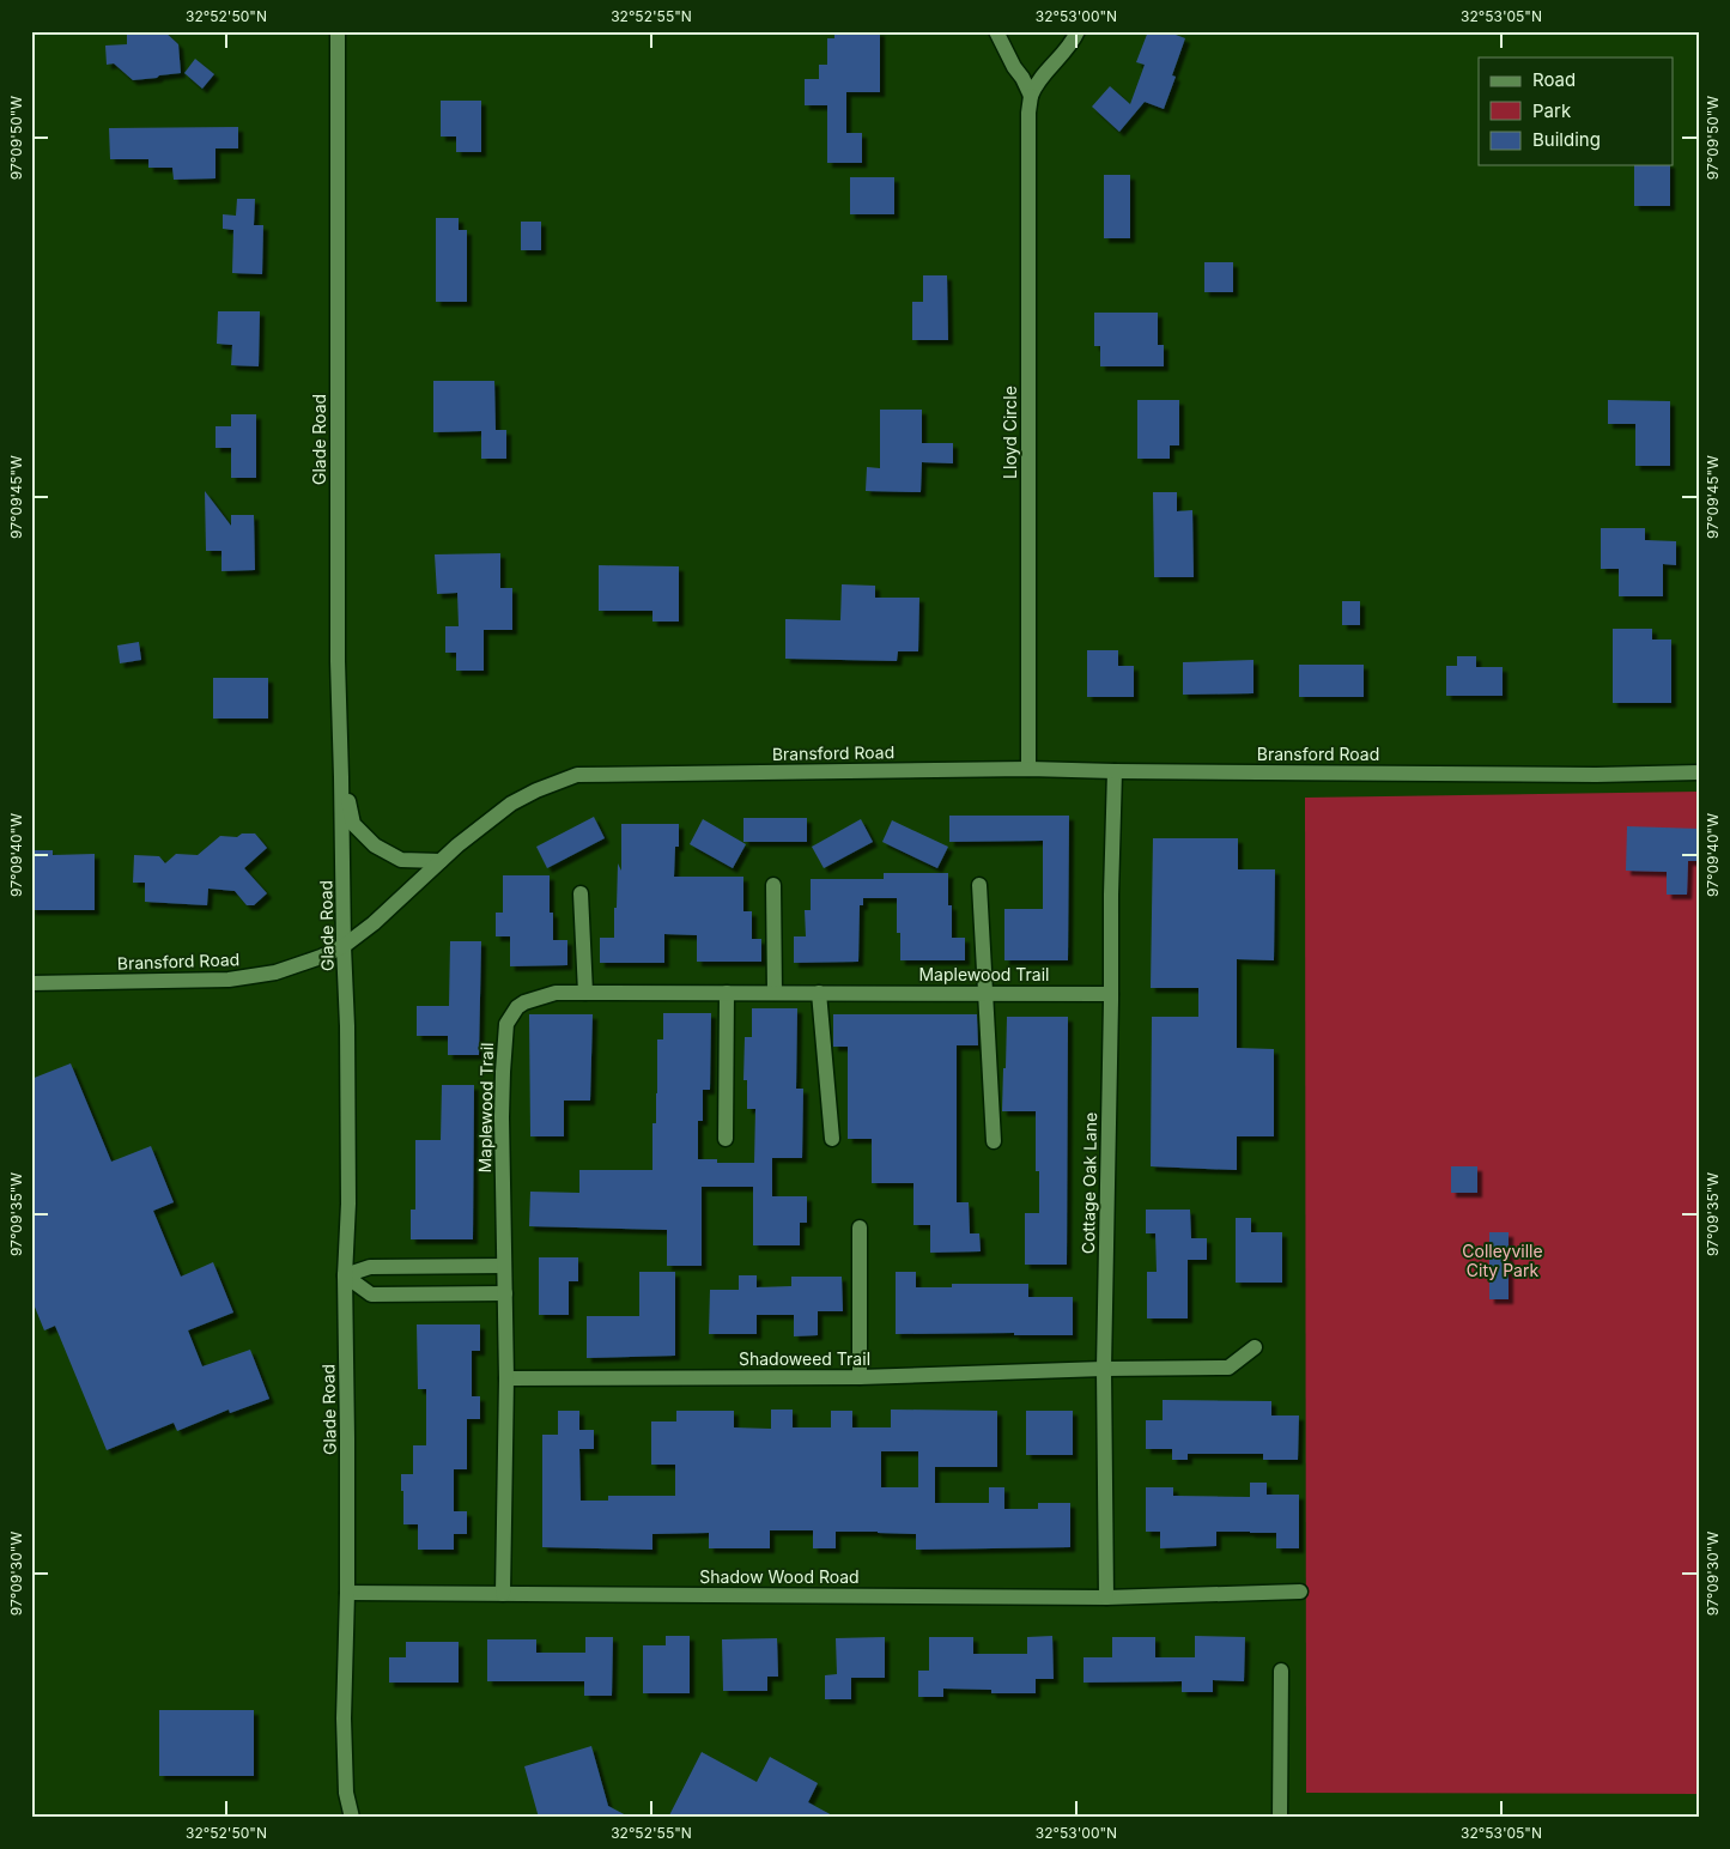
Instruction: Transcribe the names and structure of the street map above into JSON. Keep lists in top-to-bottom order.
{
  "streets": {
    "street": [
      "Lloyd Circle",
      "Glade Road",
      "Bransford Road",
      "Maplewood Trail",
      "Cottage Oak Lane",
      "Shadoweed Trail",
      "Shadow Wood Road"
    ]
  },
  "crossings": [
    ["Lloyd Circle", "Bransford Road"],
    ["Glade Road", "Bransford Road"],
    ["Glade Road", "Shadow Wood Road"],
    ["Bransford Road", "Cottage Oak Lane"],
    ["Maplewood Trail", "Cottage Oak Lane"],
    ["Maplewood Trail", "Shadoweed Trail"],
    ["Maplewood Trail", "Shadow Wood Road"],
    ["Cottage Oak Lane", "Shadoweed Trail"],
    ["Cottage Oak Lane", "Shadow Wood Road"]
  ],
  "parks": ["Colleyville City Park"],
  "legend": ["Road", "Park", "Building"],
  "coordinates": [
    "32°52'50\"N",
    "32°52'55\"N",
    "32°53'00\"N",
    "32°53'05\"N",
    "97°09'50\"W",
    "97°09'45\"W",
    "97°09'40\"W",
    "97°09'35\"W",
    "97°09'30\"W"
  ]
}
